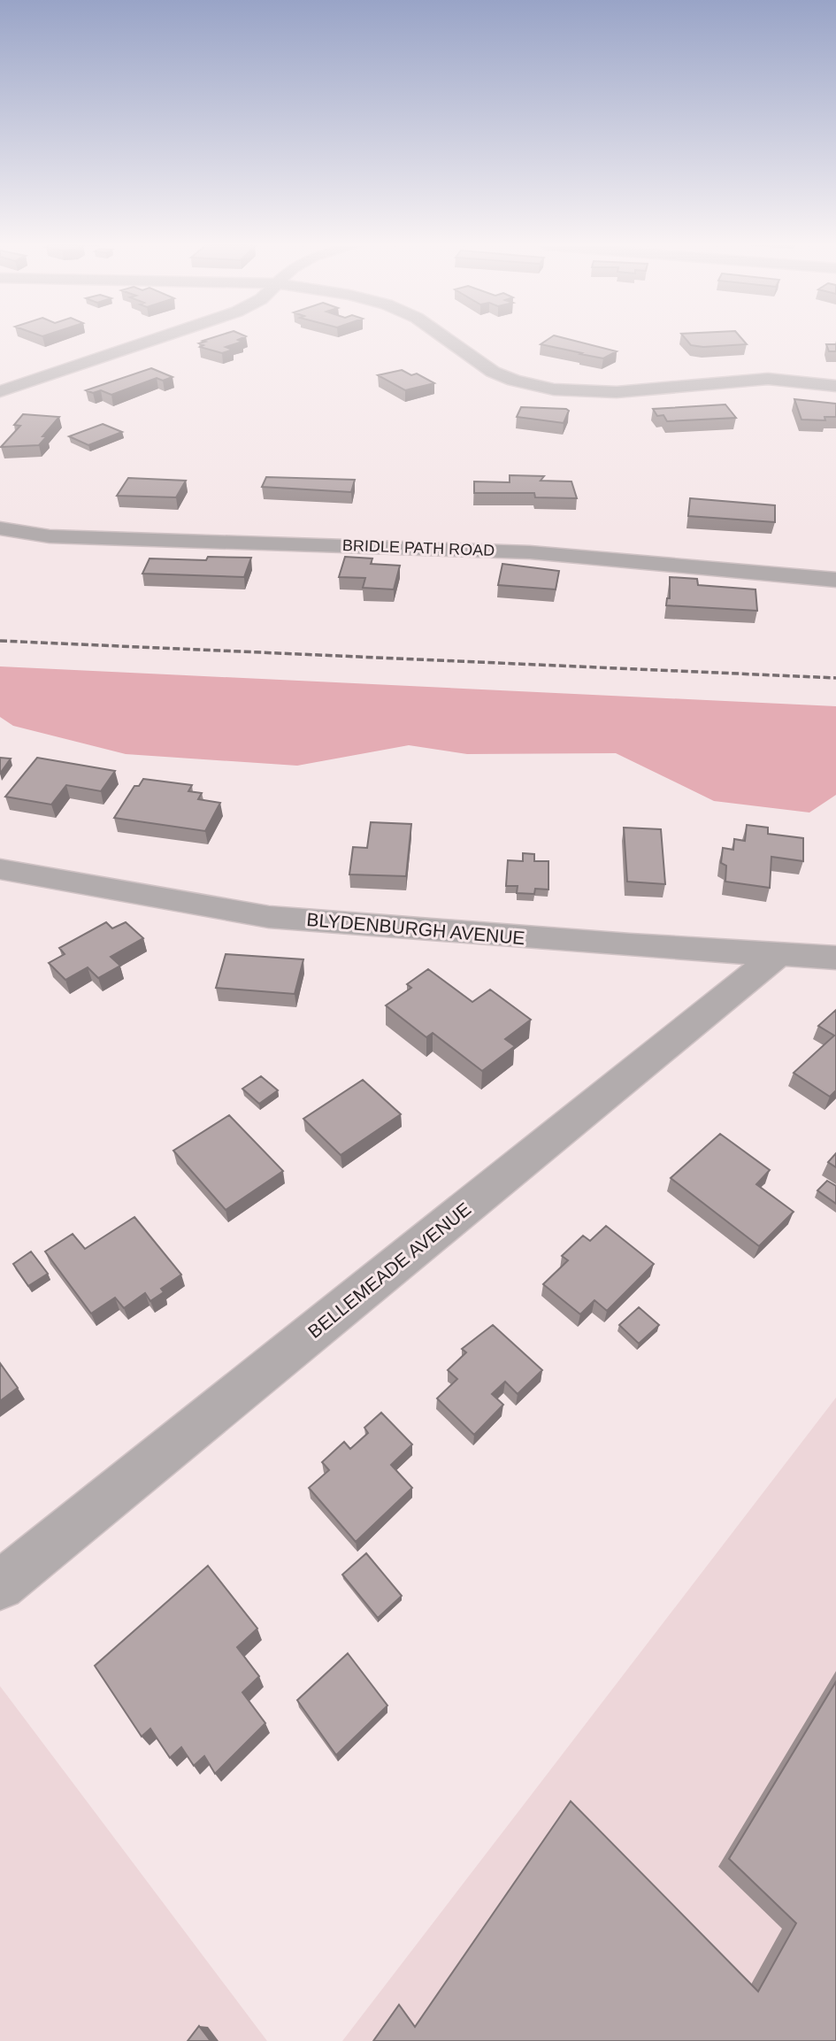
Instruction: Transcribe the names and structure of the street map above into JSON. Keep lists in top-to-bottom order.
{
  "streets": {
    "street": ["BRIDLE PATH ROAD", "BLYDENBURGH AVENUE", "BELLEMEADE AVENUE"]
  },
  "crossings": [
    ["BLYDENBURGH AVENUE", "BELLEMEADE AVENUE"]
  ]
}
